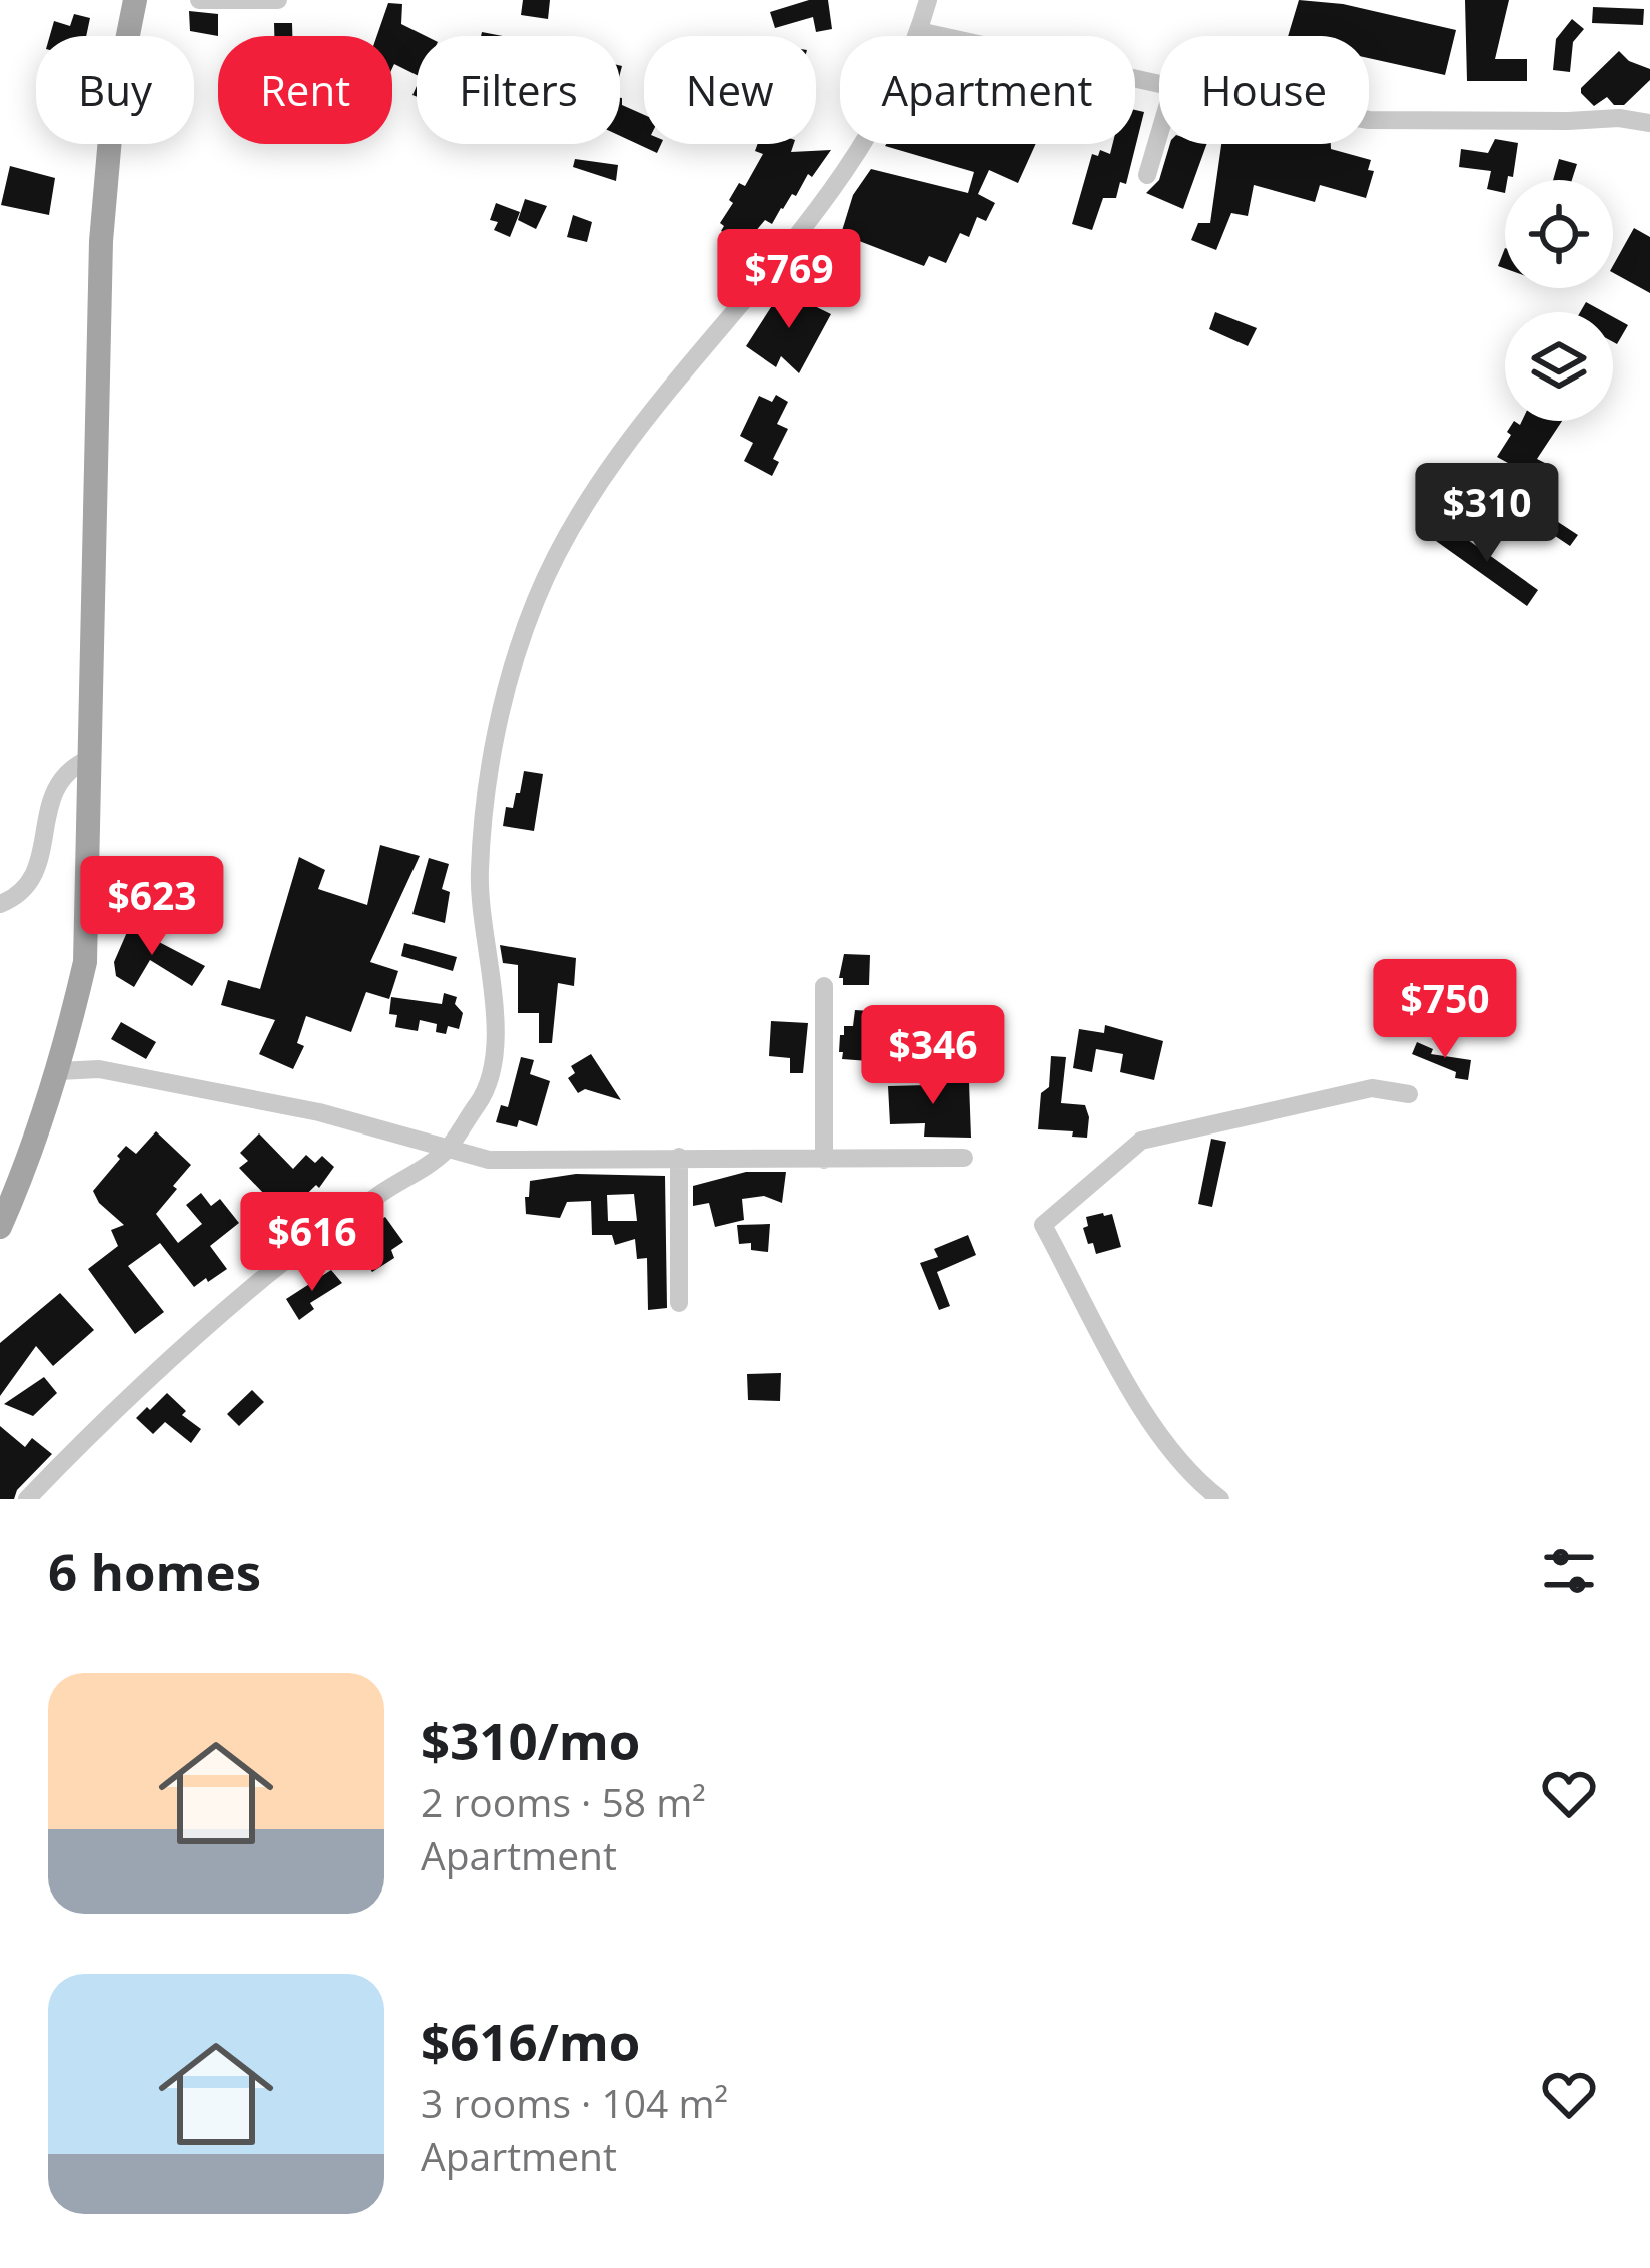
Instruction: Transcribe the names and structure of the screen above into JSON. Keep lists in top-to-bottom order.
{
  "page": {
    "chip": [
      "Buy",
      "Rent",
      "Filters",
      "New",
      "Apartment",
      "House"
    ],
    "price": [
      "$769",
      "$310",
      "$623",
      "$750",
      "$346",
      "$616"
    ],
    "heading": "6 homes",
    "list": [
      {
        "name": "$310/mo",
        "note": "2 rooms · 58 m² · Apartment"
      },
      {
        "name": "$616/mo",
        "note": "3 rooms · 104 m² · Apartment"
      }
    ]
  }
}
